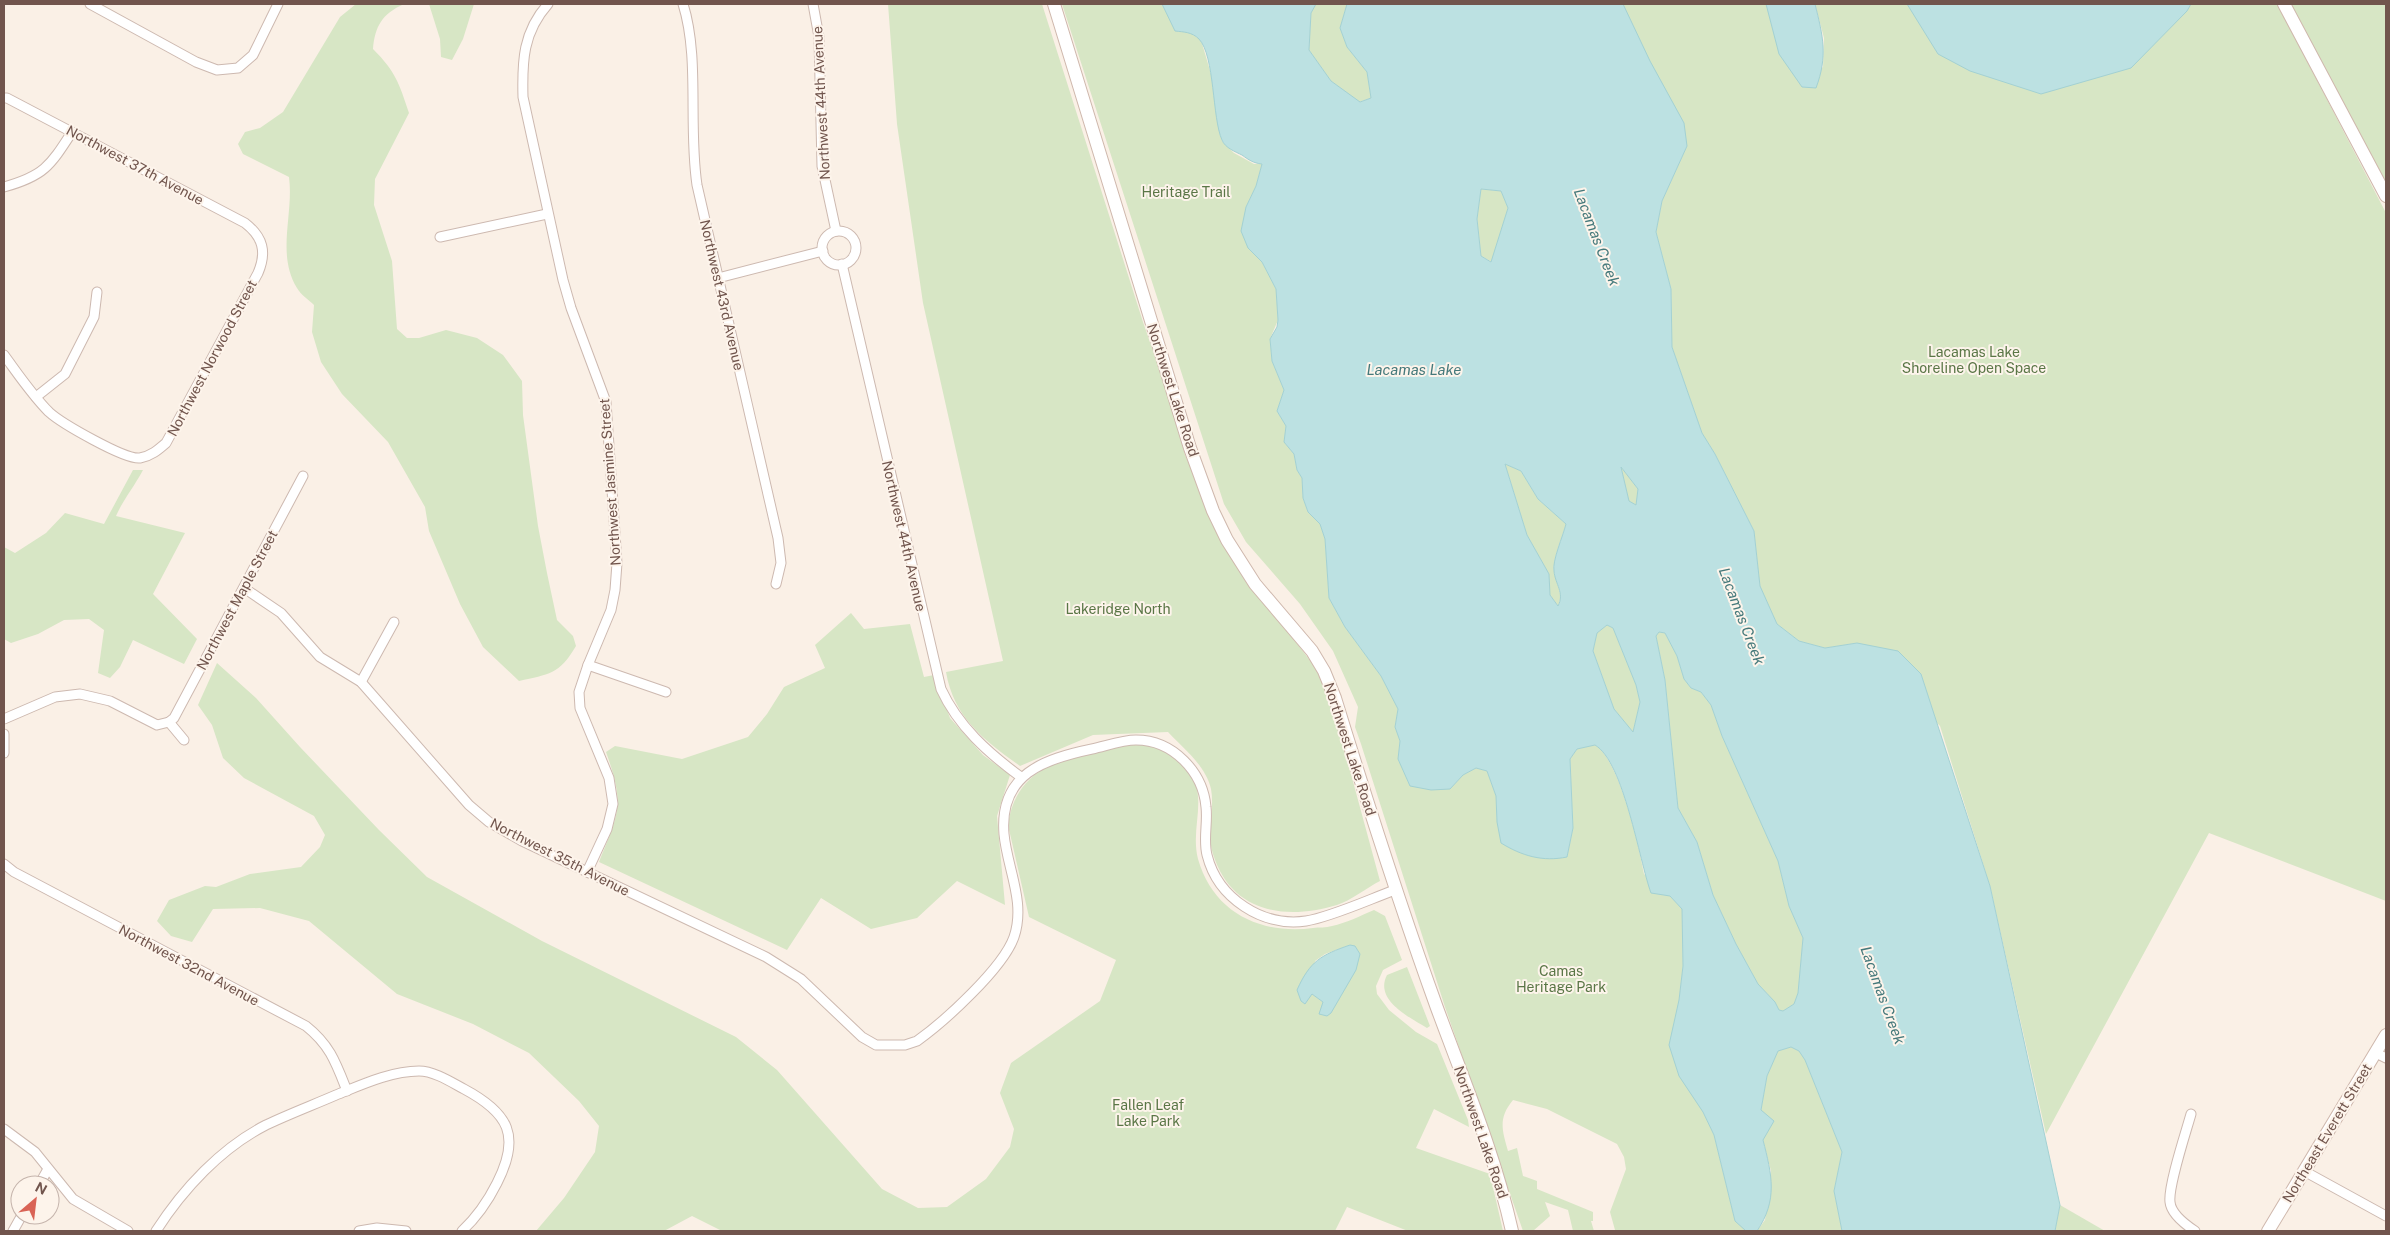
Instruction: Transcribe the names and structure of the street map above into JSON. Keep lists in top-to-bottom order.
{
  "streets": {
    "main road": ["Northwest Lake Road", "Northeast Everett Street"],
    "street": [
      "Northwest 44th Avenue",
      "Northwest 37th Avenue",
      "Northwest 43rd Avenue",
      "Northwest Norwood Street",
      "Northwest Jasmine Street",
      "Northwest Maple Street",
      "Northwest 35th Avenue",
      "Northwest 32nd Avenue"
    ]
  },
  "crossings": [
    ["Northwest 44th Avenue", "Northwest 35th Avenue"],
    ["Northwest 37th Avenue", "Northwest Norwood Street"],
    ["Northwest Jasmine Street", "Northwest 35th Avenue"],
    ["Northwest Maple Street", "Northwest 35th Avenue"]
  ],
  "water": ["Lacamas Creek", "Lacamas Lake"],
  "parks": [
    "Heritage Trail",
    "Lacamas Lake Shoreline Open Space",
    "Lakeridge North",
    "Camas Heritage Park",
    "Fallen Leaf Lake Park"
  ],
  "north": "top right"
}
